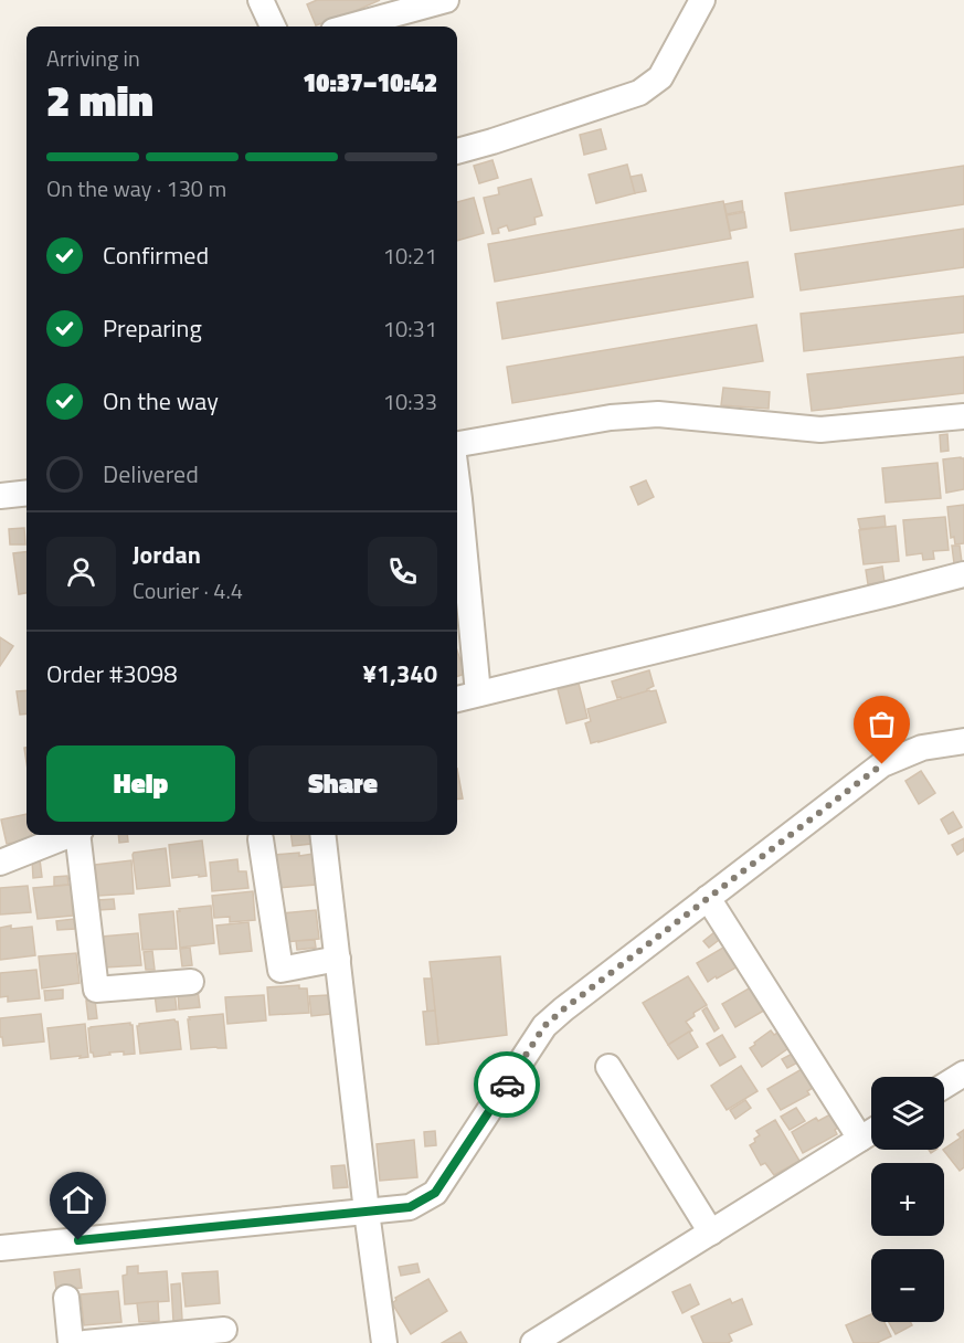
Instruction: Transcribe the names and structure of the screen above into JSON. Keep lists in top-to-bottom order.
{
  "page": {
    "heading": ["2 min", "Arriving in", "10:37–10:42"],
    "panel": [
      "Jordan",
      "Courier · 4.4",
      "Order #3098",
      "¥1,340"
    ],
    "bar": "On the way · 130 m",
    "list": [
      ["Confirmed", "10:21"],
      ["Preparing", "10:31"],
      ["On the way", "10:33"],
      "Delivered"
    ],
    "buttons": ["Help", "Share"],
    "map_buttons": ["+", "−"]
  }
}
